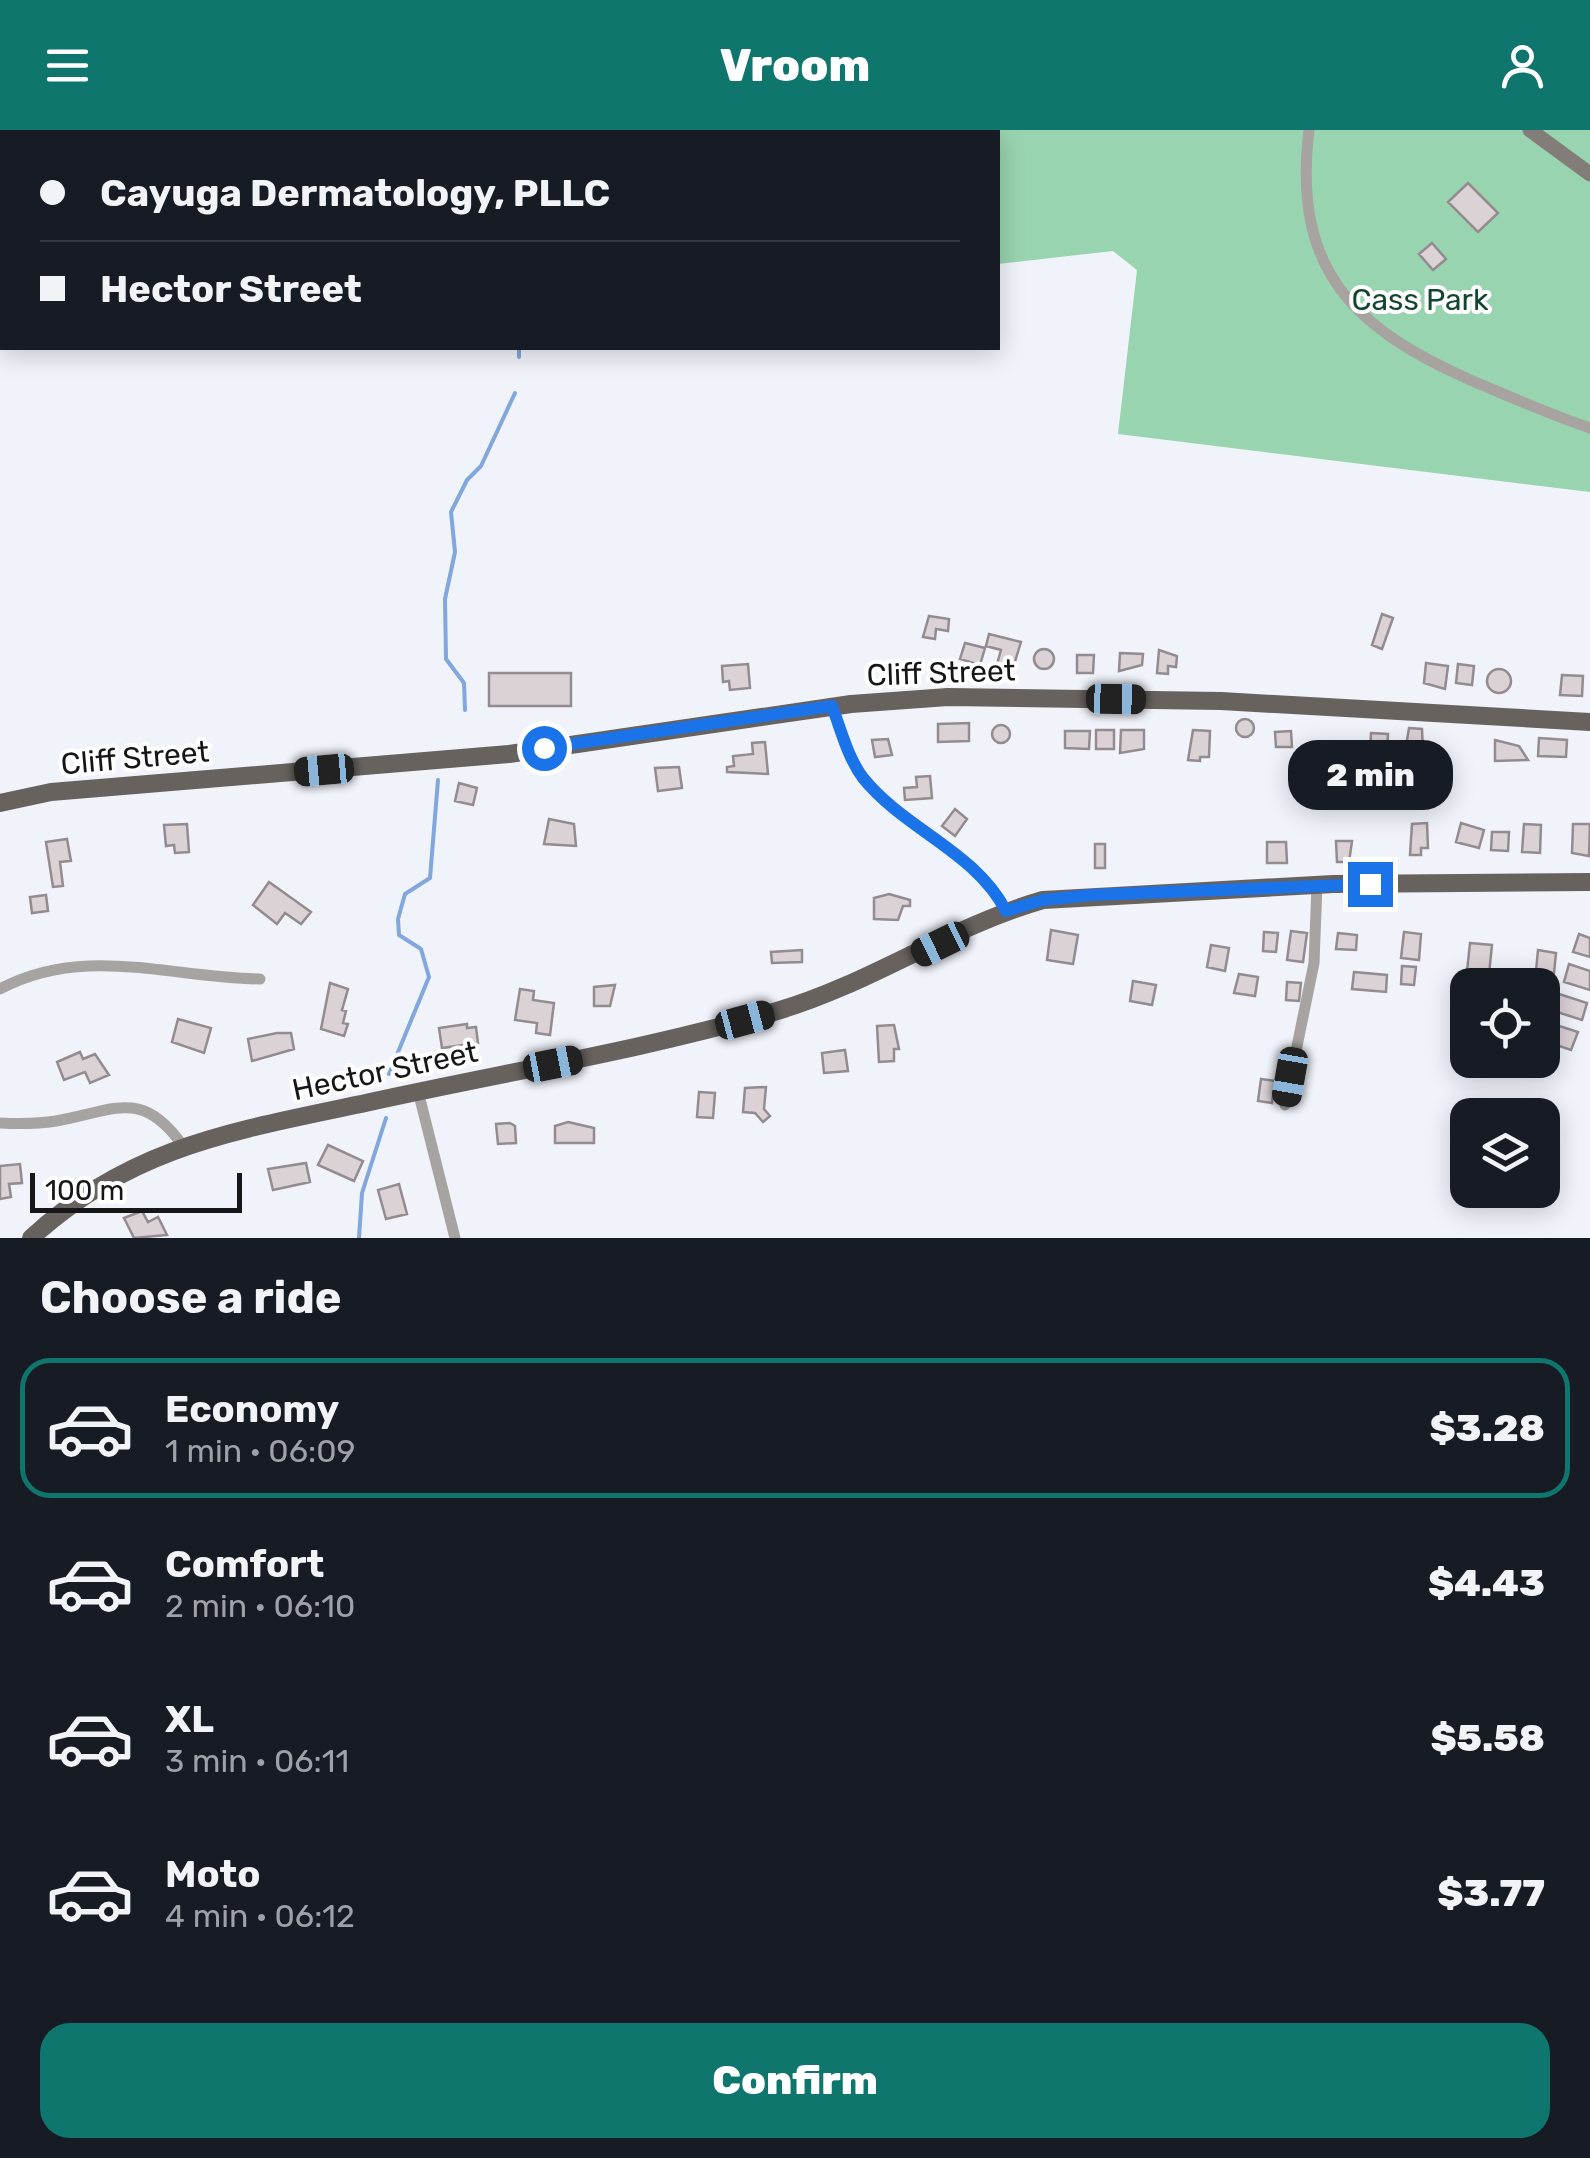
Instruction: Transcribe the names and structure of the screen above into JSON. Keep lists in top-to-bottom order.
{
  "streets": {
    "main road": ["Cliff Street", "Hector Street"]
  },
  "parks": ["Cass Park"],
  "scale_bar": "100 m",
  "page": {
    "header": "Vroom",
    "banner": ["Cayuga Dermatology, PLLC", "Hector Street"],
    "bubble": "2 min",
    "scale": "100 m",
    "heading": "Choose a ride",
    "list": [
      {
        "name": "Economy",
        "note": "1 min · 06:09",
        "value": "$3.28"
      },
      {
        "name": "Comfort",
        "note": "2 min · 06:10",
        "value": "$4.43"
      },
      {
        "name": "XL",
        "note": "3 min · 06:11",
        "value": "$5.58"
      },
      {
        "name": "Moto",
        "note": "4 min · 06:12",
        "value": "$3.77"
      }
    ],
    "buttons": "Confirm"
  }
}
